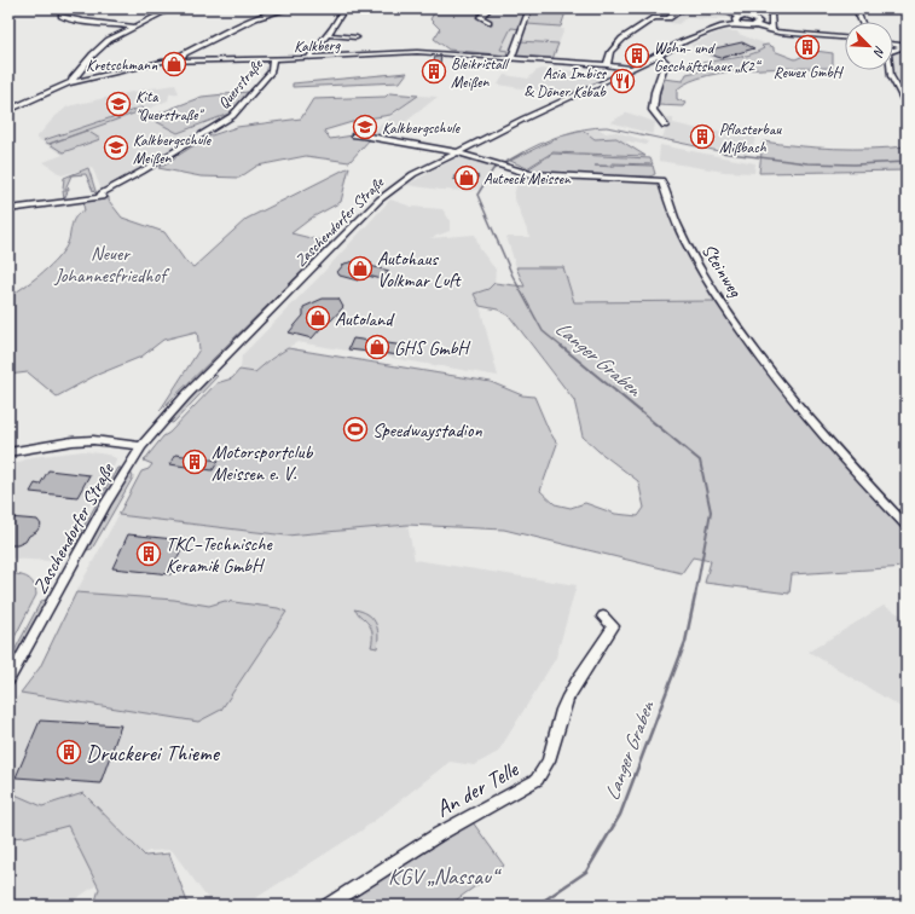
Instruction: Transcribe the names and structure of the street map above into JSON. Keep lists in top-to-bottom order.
{
  "streets": {
    "street": [
      "Kalkberg",
      "Querstraße",
      "Zaschendorfer Straße",
      "Steinweg",
      "An der Telle"
    ]
  },
  "crossings": [
    ["Kalkberg", "Querstraße"],
    ["Kalkberg", "Zaschendorfer Straße"],
    ["Zaschendorfer Straße", "Steinweg"]
  ],
  "water": ["Langer Graben"],
  "parks": ["Neuer Johannesfriedhof", "KGV „Nassau“"],
  "places": {
    "building": [
      "Rewex GmbH",
      "Wohn- und Geschäftshaus „K2“",
      "Bleikristall Meißen",
      "Pflasterbau Mißbach",
      "Motorsportclub Meissen e. V.",
      "TKC–Technische Keramik GmbH",
      "Druckerei Thieme"
    ],
    "shop": [
      "Kretschmann",
      "Autoeck Meissen",
      "Autohaus Volkmar Luft",
      "Autoland",
      "GHS GmbH"
    ],
    "restaurant": ["Asia Imbiss & Döner Kebab"],
    "school or university": ["Kita \"Querstraße\"", "Kalkbergschule", "Kalkbergschule Meißen"],
    "sports": ["Speedwaystadion"]
  },
  "north": "bottom right"
}
